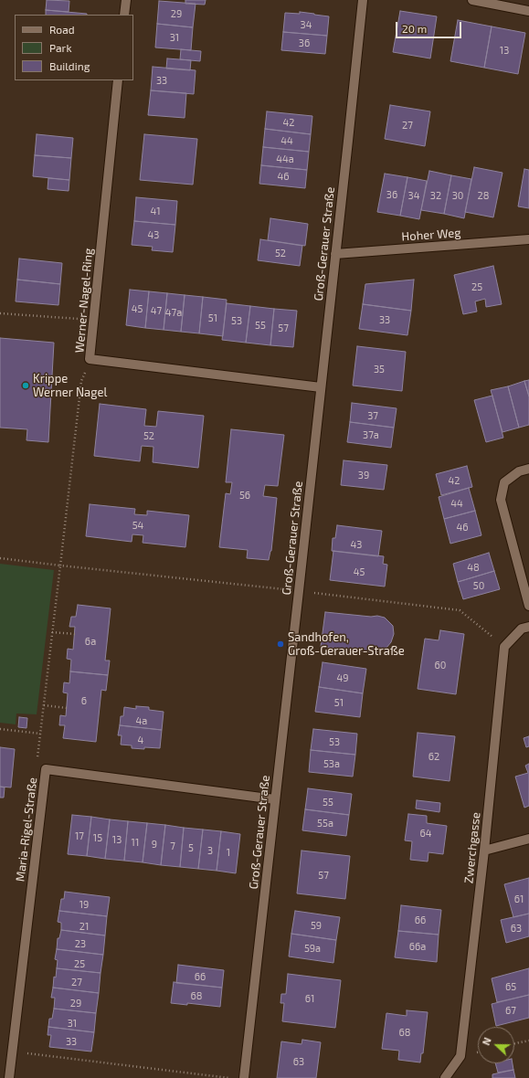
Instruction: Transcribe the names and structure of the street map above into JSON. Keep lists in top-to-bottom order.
{
  "streets": {
    "street": [
      "Hoher Weg",
      "Groß-Gerauer Straße",
      "Werner-Nagel-Ring",
      "Maria-Rigel-Straße",
      "Zwerchgasse"
    ]
  },
  "crossings": [
    ["Hoher Weg", "Groß-Gerauer Straße"],
    ["Groß-Gerauer Straße", "Werner-Nagel-Ring"],
    ["Groß-Gerauer Straße", "Maria-Rigel-Straße"]
  ],
  "places": ["Krippe Werner Nagel", "Sandhofen, Groß-Gerauer-Straße"],
  "house_numbers": [
    "29",
    "34",
    "31",
    "36",
    "13",
    "33",
    "42",
    "27",
    "44",
    "44a",
    "46",
    "36",
    "34",
    "32",
    "30",
    "28",
    "41",
    "43",
    "52",
    "25",
    "45",
    "47",
    "47a",
    "51",
    "33",
    "53",
    "55",
    "57",
    "35",
    "37",
    "37a",
    "52",
    "39",
    "42",
    "56",
    "44",
    "54",
    "46",
    "43",
    "48",
    "45",
    "50",
    "6a",
    "60",
    "49",
    "6",
    "51",
    "4a",
    "4",
    "53",
    "62",
    "53a",
    "55",
    "55a",
    "64",
    "17",
    "15",
    "13",
    "11",
    "9",
    "7",
    "5",
    "3",
    "1",
    "57",
    "61",
    "19",
    "66",
    "59",
    "21",
    "63",
    "23",
    "66a",
    "59a",
    "25",
    "66",
    "27",
    "65",
    "68",
    "61",
    "29",
    "67",
    "31",
    "68",
    "33",
    "63"
  ],
  "legend": ["Road", "Park", "Building"],
  "scale_bar": "20 m",
  "north": "left"
}
